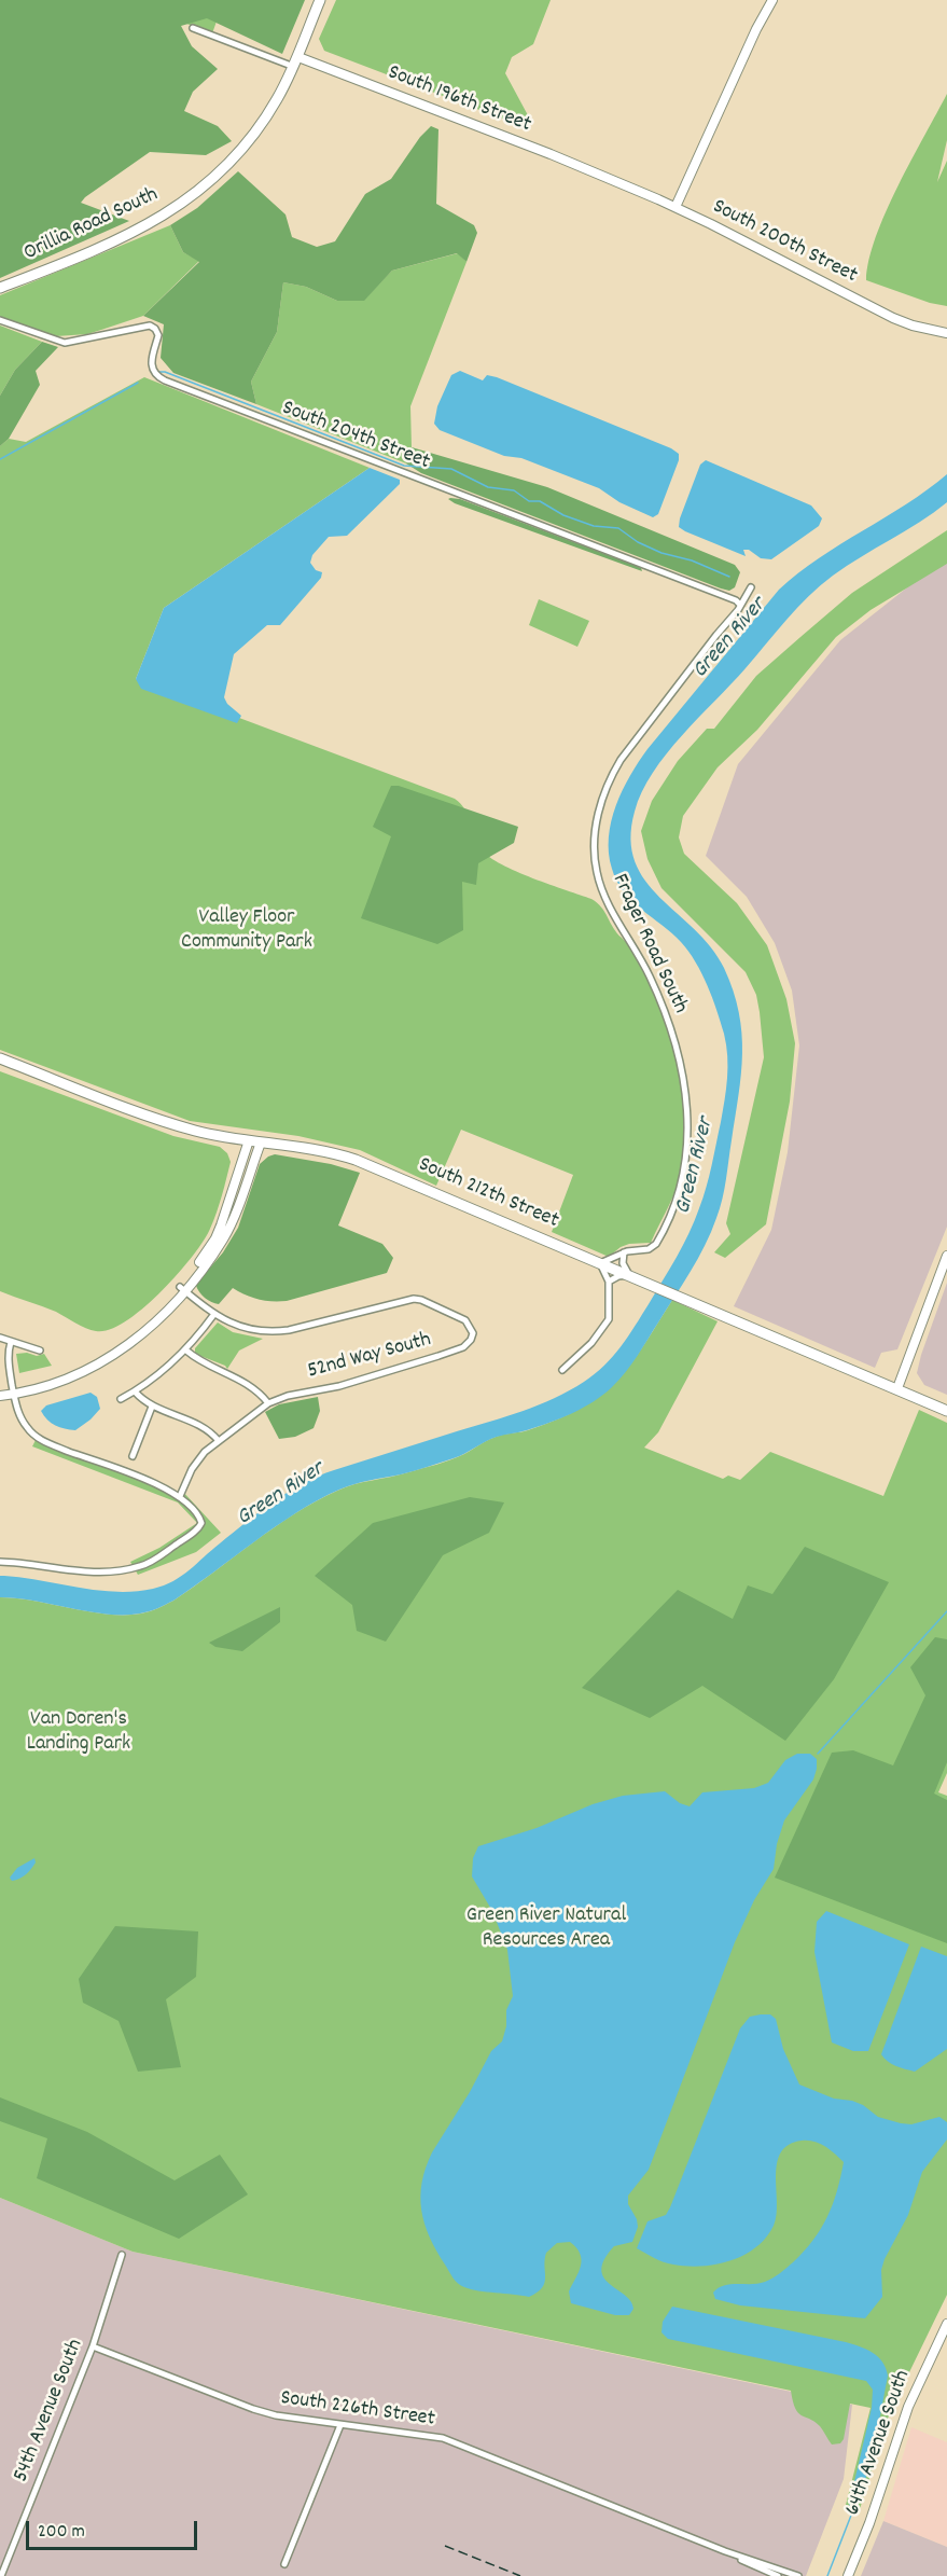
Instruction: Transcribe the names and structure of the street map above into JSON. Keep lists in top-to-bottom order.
{
  "streets": {
    "main road": ["Orillia Road South", "South 212th Street"],
    "street": [
      "South 196th Street",
      "South 200th Street",
      "South 204th Street",
      "Frager Road South",
      "52nd Way South",
      "South 226th Street",
      "54th Avenue South",
      "64th Avenue South"
    ]
  },
  "crossings": [
    ["South 196th Street", "Orillia Road South"],
    ["South 196th Street", "South 200th Street"],
    ["South 204th Street", "Frager Road South"],
    ["Frager Road South", "South 212th Street"],
    ["South 226th Street", "54th Avenue South"]
  ],
  "water": ["Green River"],
  "parks": ["Valley Floor Community Park", "Van Doren's Landing Park", "Green River Natural Resources Area"],
  "scale_bar": "200 m"
}
